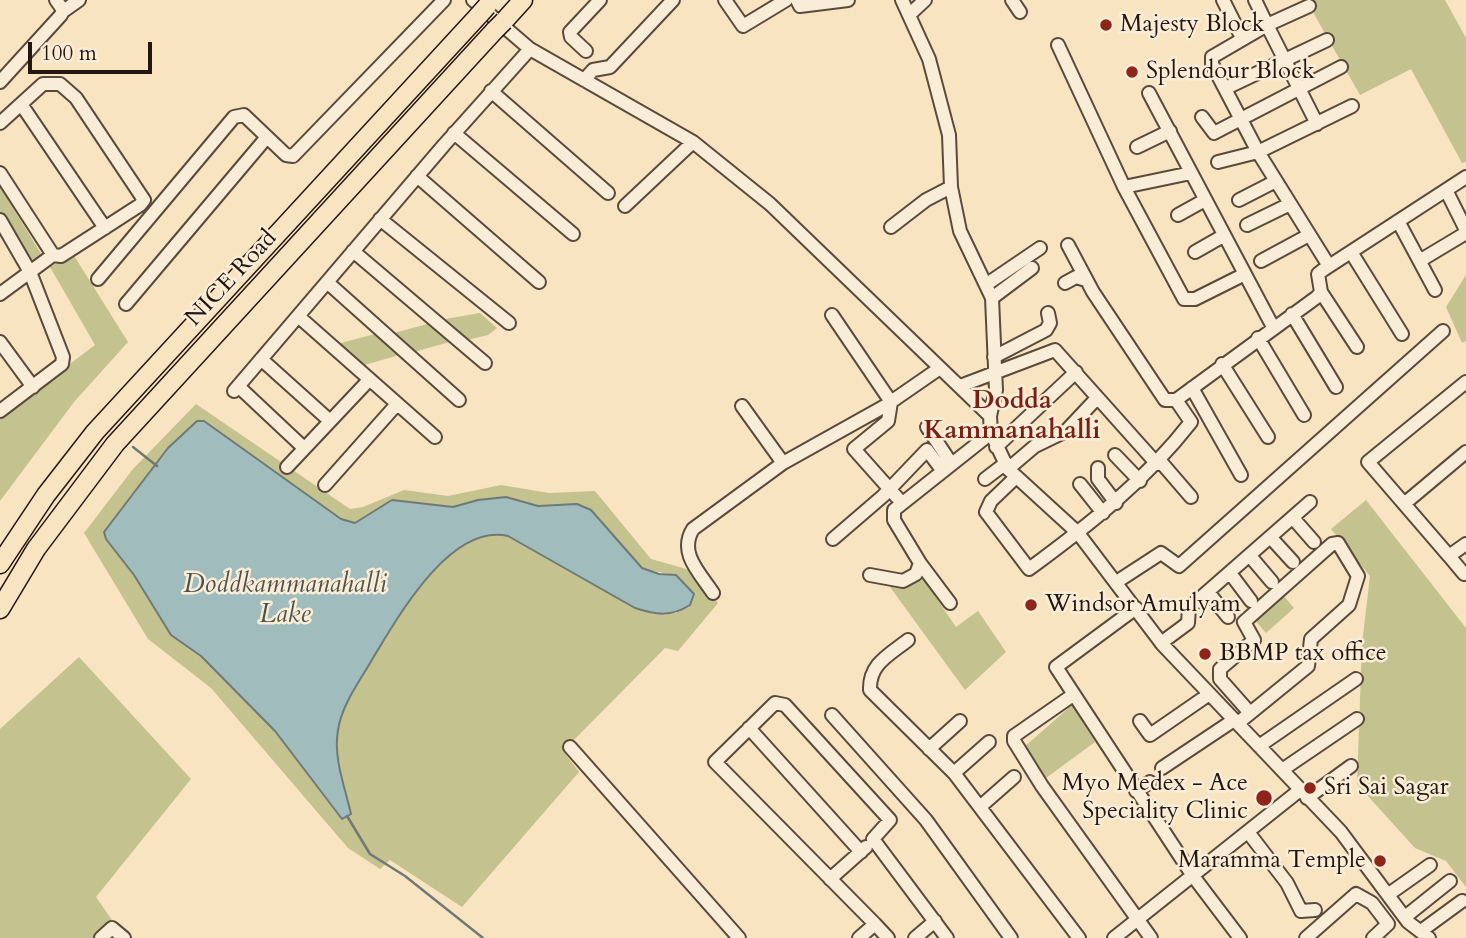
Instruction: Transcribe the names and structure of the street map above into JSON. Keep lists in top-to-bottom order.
{
  "streets": {
    "highway": ["NICE Road"]
  },
  "districts": ["Dodda Kammanahalli"],
  "water": ["Doddkammanahalli Lake"],
  "places": [
    "Majesty Block",
    "Splendour Block",
    "Windsor Amulyam",
    "BBMP tax office",
    "Sri Sai Sagar",
    "Myo Medex - Ace Speciality Clinic",
    "Maramma Temple"
  ],
  "scale_bar": "100 m"
}
